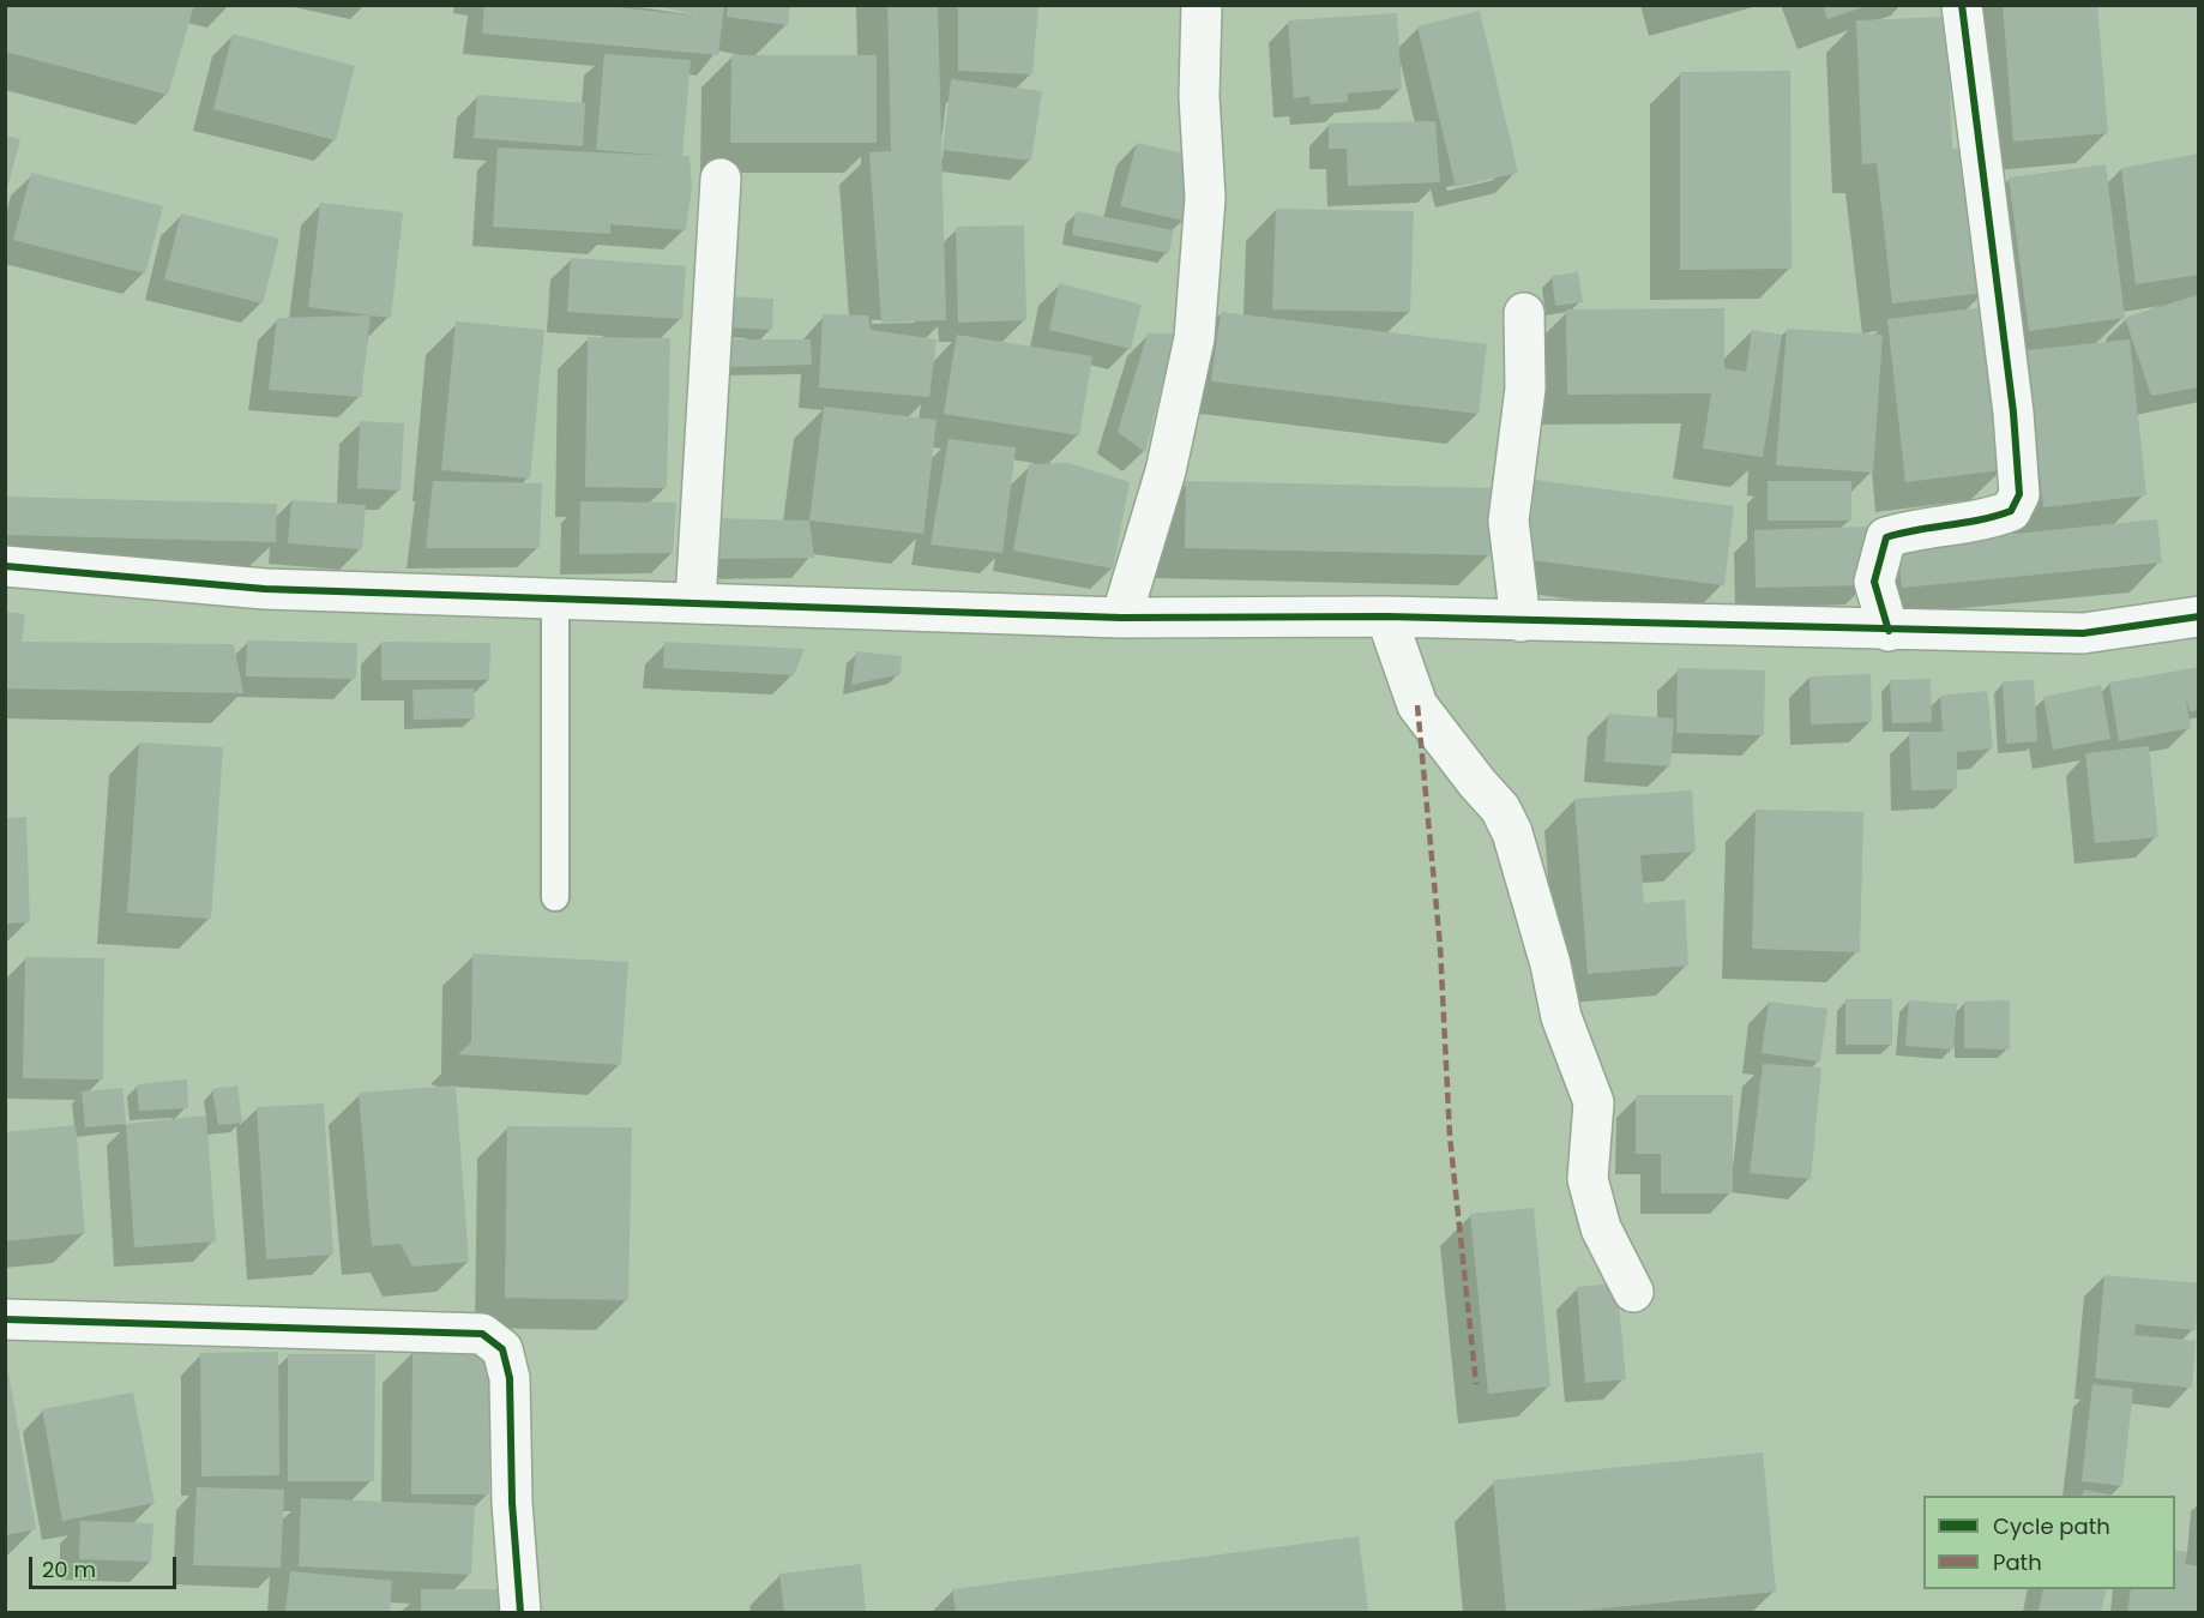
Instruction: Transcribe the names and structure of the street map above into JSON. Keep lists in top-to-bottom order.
{
  "legend": ["Cycle path", "Path"],
  "scale_bar": "20 m"
}
